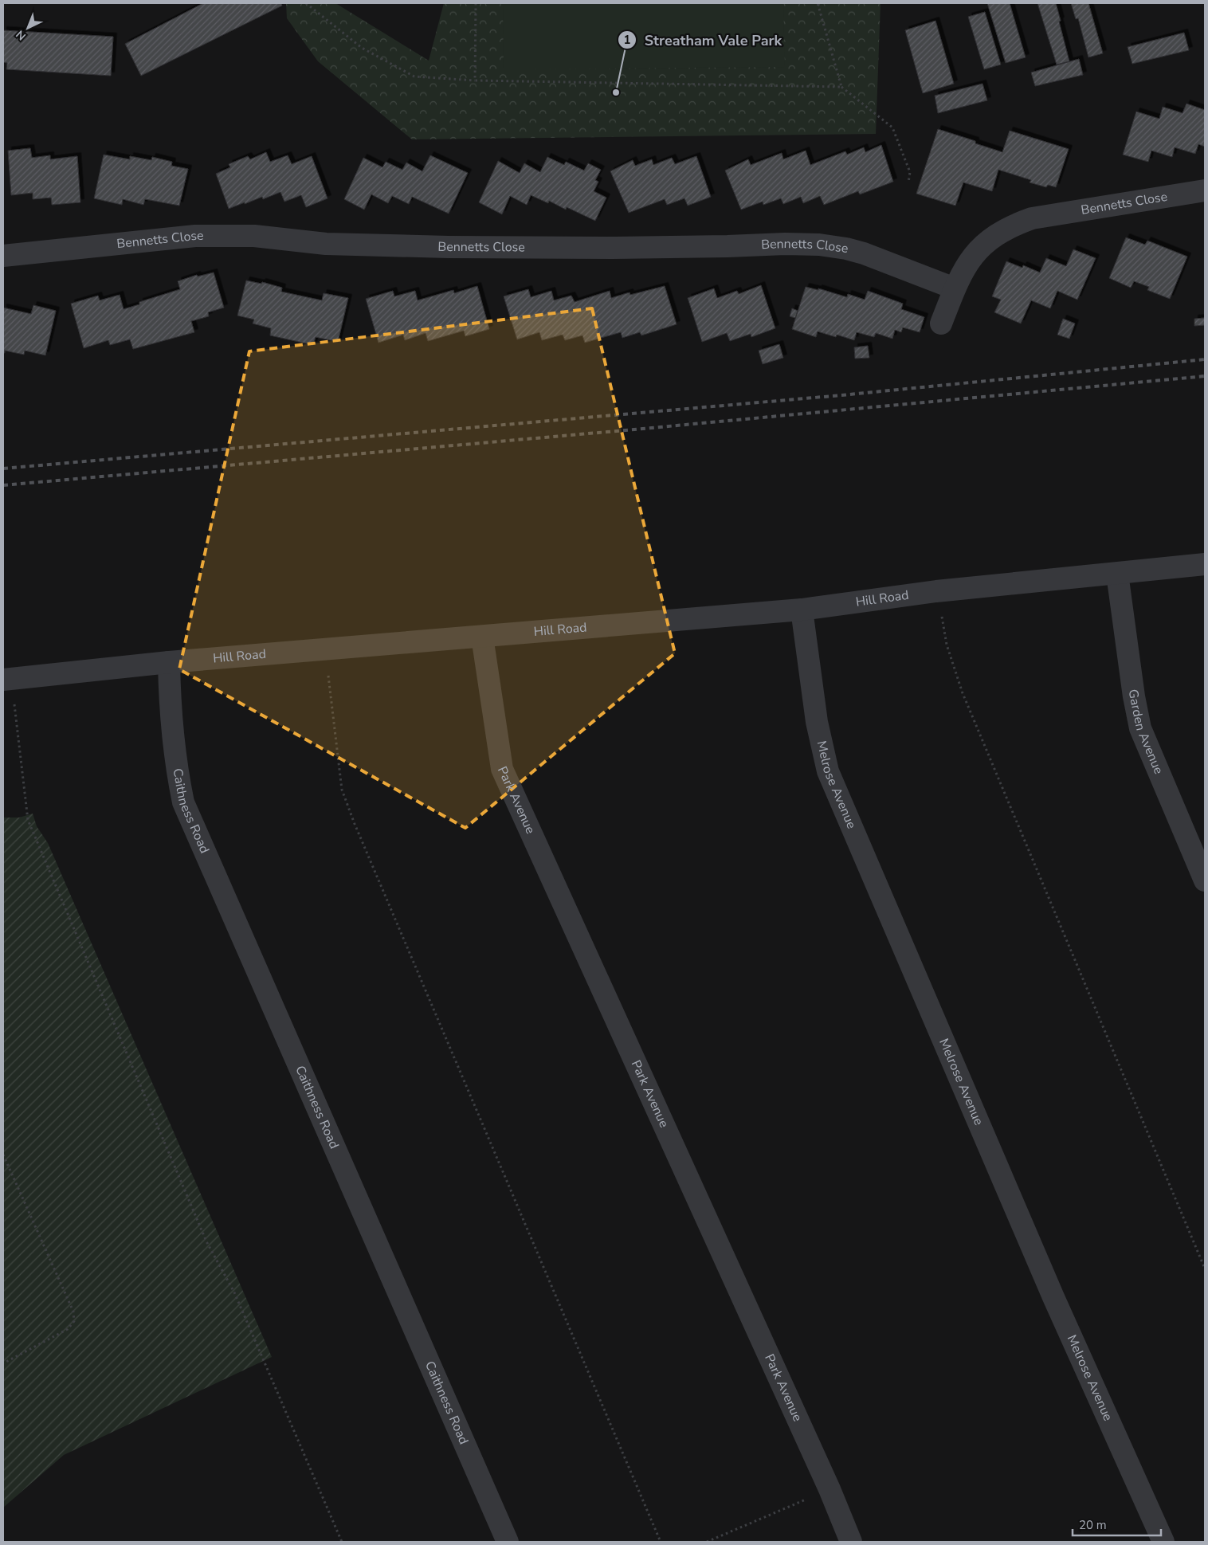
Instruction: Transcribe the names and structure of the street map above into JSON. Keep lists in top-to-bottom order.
{
  "streets": {
    "street": [
      "Bennetts Close",
      "Hill Road",
      "Garden Avenue",
      "Melrose Avenue",
      "Park Avenue",
      "Caithness Road"
    ]
  },
  "crossings": [
    ["Hill Road", "Garden Avenue"],
    ["Hill Road", "Melrose Avenue"],
    ["Hill Road", "Park Avenue"],
    ["Hill Road", "Caithness Road"]
  ],
  "places": ["Streatham Vale Park"],
  "scale_bar": "20 m",
  "north": "bottom left"
}
